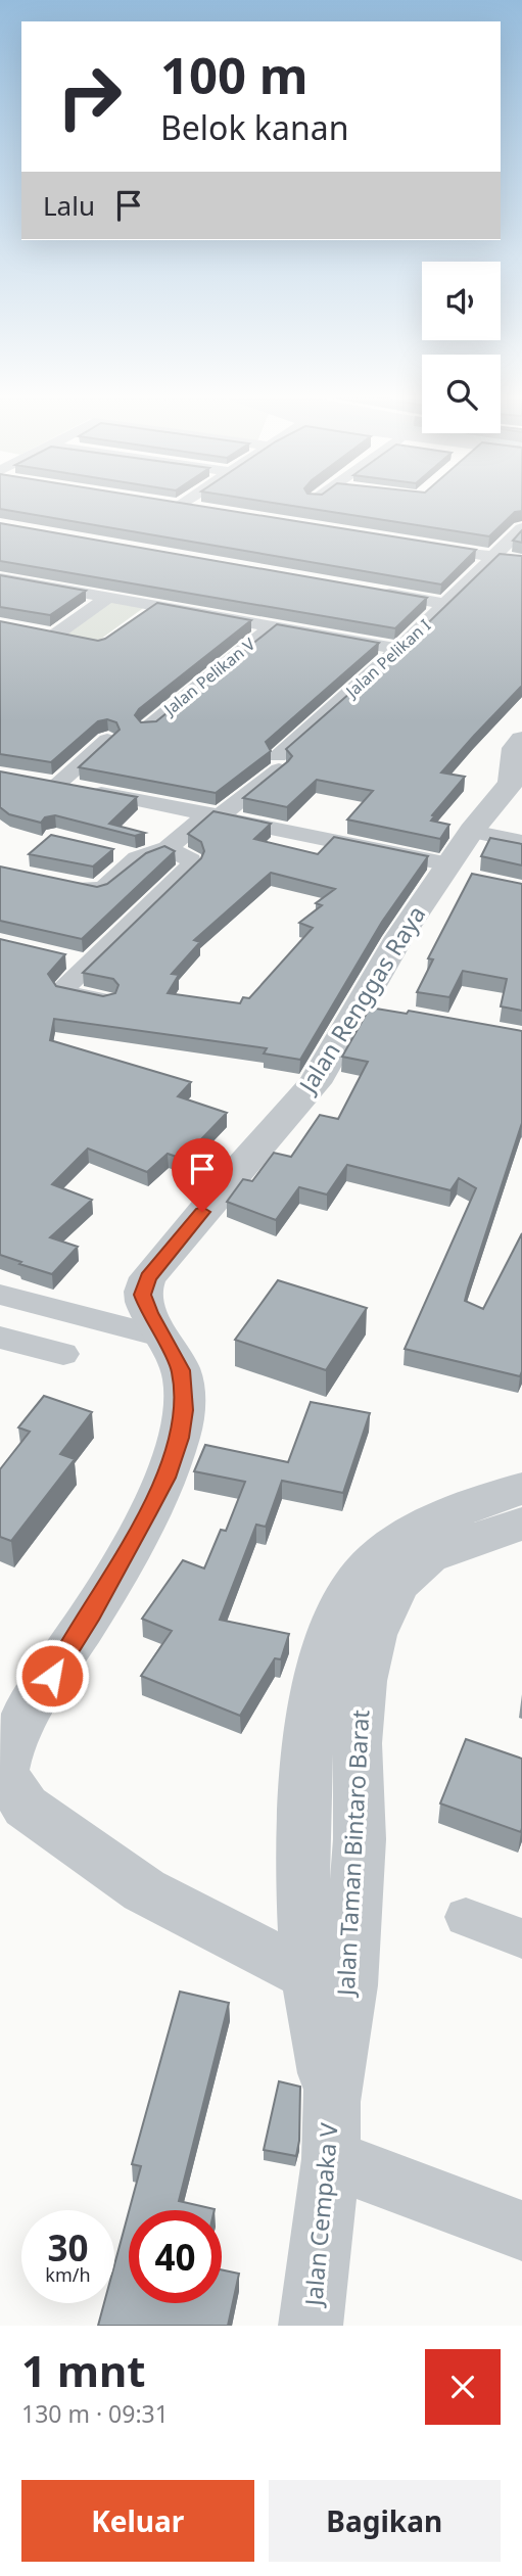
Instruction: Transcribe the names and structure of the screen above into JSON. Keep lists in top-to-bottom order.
{
  "streets": {
    "street": [
      "Jalan Pelikan I",
      "Jalan Pelikan V",
      "Jalan Renggas Raya",
      "Jalan Taman Bintaro Barat",
      "Jalan Cempaka V"
    ]
  },
  "crossings": [
    ["Jalan Renggas Raya", "Jalan Taman Bintaro Barat"],
    ["Jalan Taman Bintaro Barat", "Jalan Cempaka V"]
  ],
  "page": {
    "turn": ["100 m", "Belok kanan"],
    "then": "Lalu",
    "speed": "30 km/h",
    "limit": "40",
    "heading": ["1 mnt", "130 m · 09:31"],
    "buttons": ["Keluar", "Bagikan"]
  }
}
